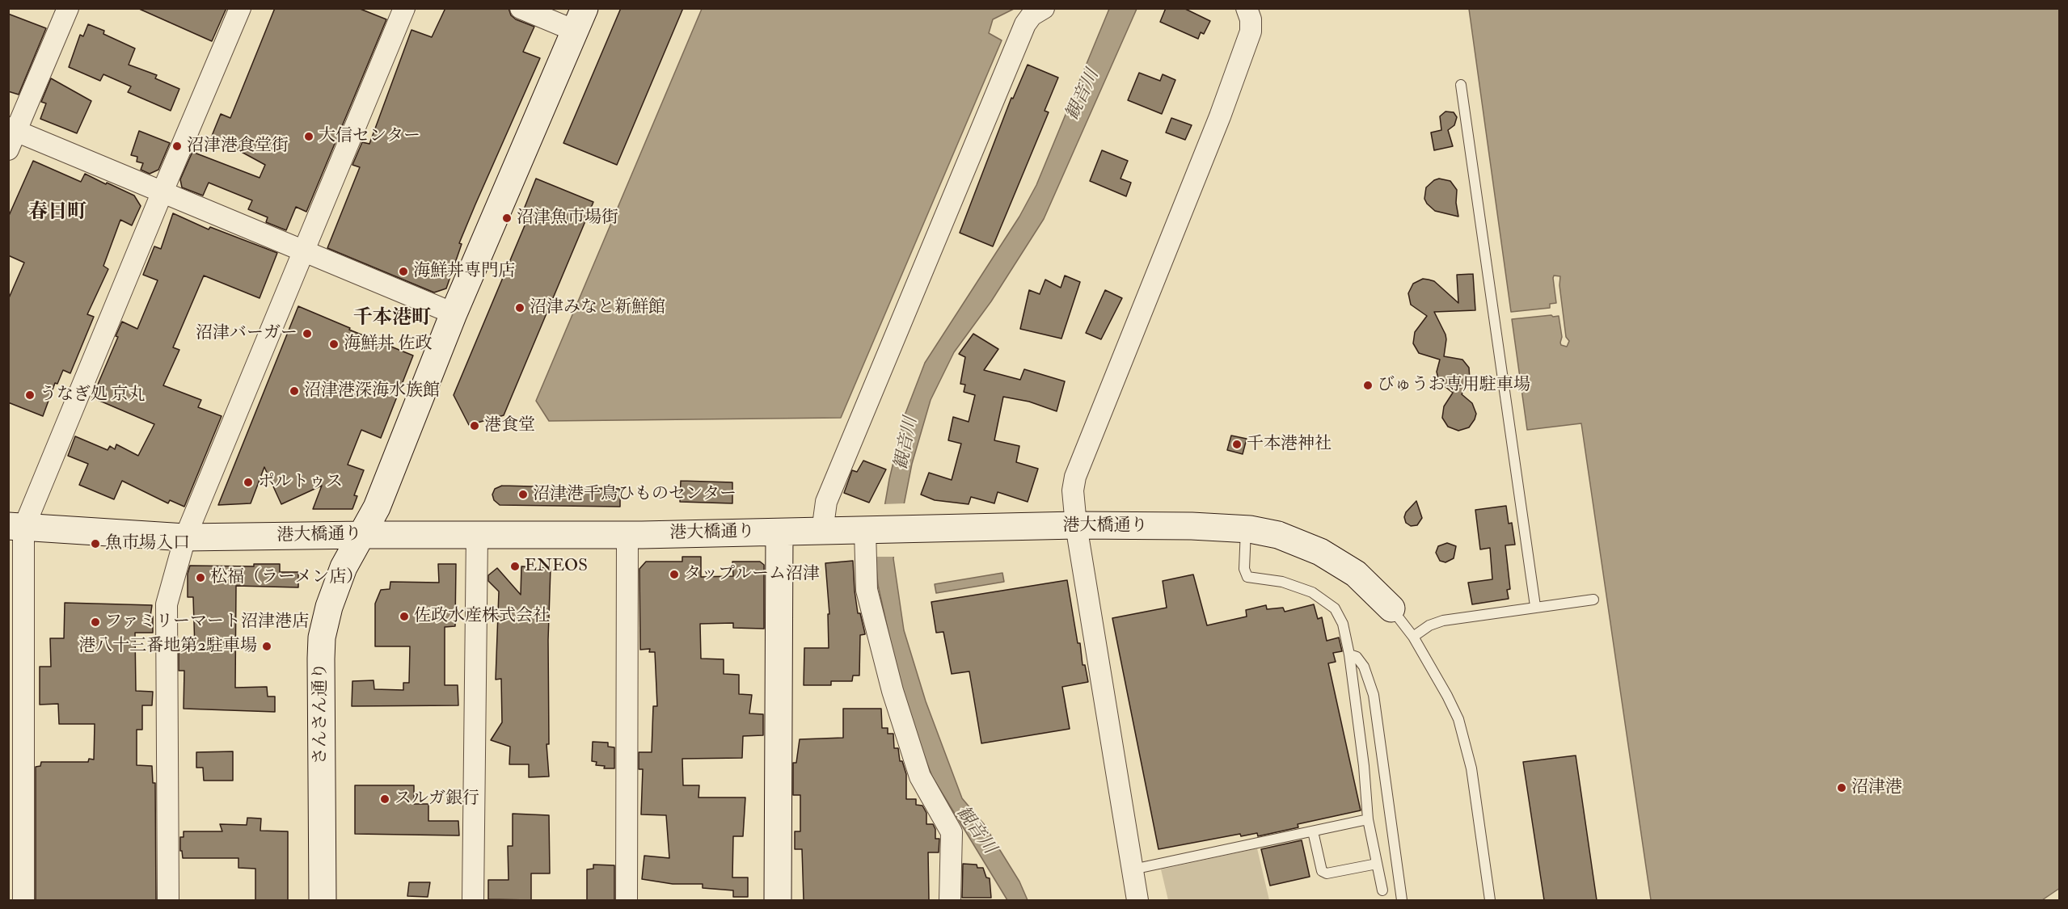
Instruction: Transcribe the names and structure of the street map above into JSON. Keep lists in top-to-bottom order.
{
  "streets": {
    "street": ["港大橋通り", "さんさん通り"]
  },
  "crossings": [
    ["港大橋通り", "さんさん通り"]
  ],
  "districts": ["春日町", "千本港町"],
  "water": ["観音川"],
  "places": [
    "大信センター",
    "沼津港食堂街",
    "沼津魚市場街",
    "海鮮丼専門店",
    "沼津みなと新鮮館",
    "沼津バーガー",
    "海鮮丼 佐政",
    "びゅうお専用駐車場",
    "沼津港深海水族館",
    "うなぎ処 京丸",
    "港食堂",
    "千本港神社",
    "ポルトゥス",
    "沼津港千鳥ひものセンター",
    "魚市場入口",
    "ENEOS",
    "タップルーム沼津",
    "松福（ラーメン店）",
    "佐政水産株式会社",
    "ファミリーマート沼津港店",
    "港八十三番地第2駐車場",
    "沼津港",
    "スルガ銀行"
  ]
}
